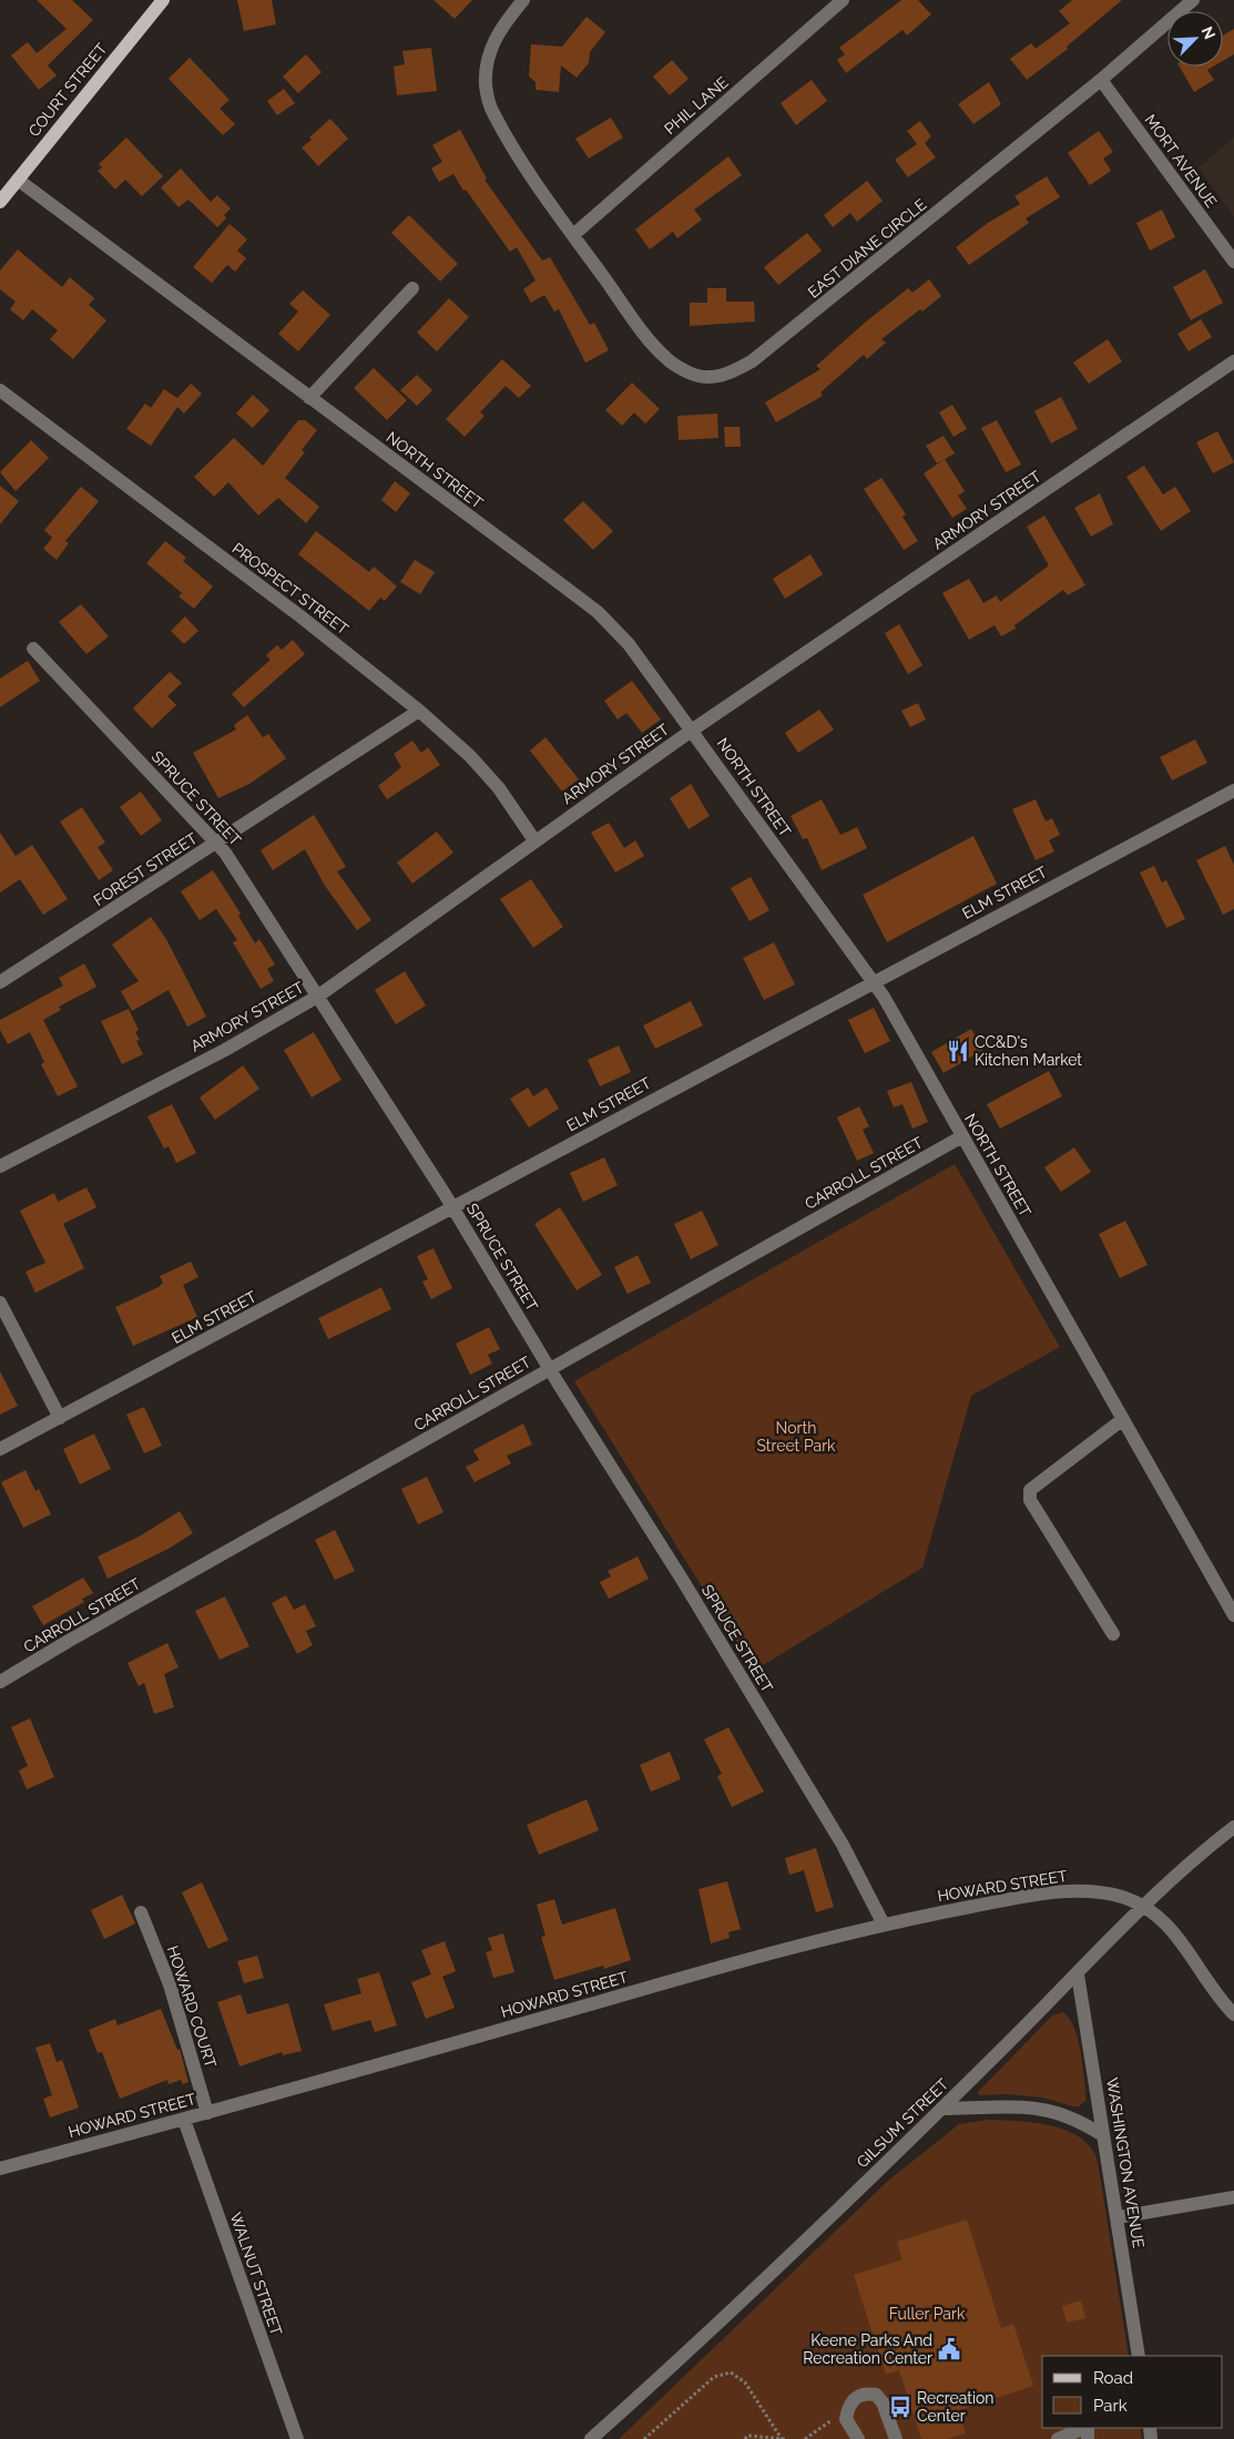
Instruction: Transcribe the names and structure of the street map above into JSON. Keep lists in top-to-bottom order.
{
  "streets": {
    "main road": ["COURT STREET"],
    "street": [
      "PHIL LANE",
      "MORT AVENUE",
      "EAST DIANE CIRCLE",
      "NORTH STREET",
      "ARMORY STREET",
      "PROSPECT STREET",
      "SPRUCE STREET",
      "FOREST STREET",
      "ELM STREET",
      "CARROLL STREET",
      "HOWARD STREET",
      "HOWARD COURT",
      "GILSUM STREET",
      "WASHINGTON AVENUE",
      "WALNUT STREET"
    ]
  },
  "crossings": [
    ["COURT STREET", "NORTH STREET"],
    ["PHIL LANE", "EAST DIANE CIRCLE"],
    ["MORT AVENUE", "EAST DIANE CIRCLE"],
    ["NORTH STREET", "ARMORY STREET"],
    ["NORTH STREET", "ELM STREET"],
    ["NORTH STREET", "CARROLL STREET"],
    ["ARMORY STREET", "PROSPECT STREET"],
    ["ARMORY STREET", "SPRUCE STREET"],
    ["PROSPECT STREET", "FOREST STREET"],
    ["SPRUCE STREET", "FOREST STREET"],
    ["SPRUCE STREET", "ELM STREET"],
    ["SPRUCE STREET", "CARROLL STREET"],
    ["SPRUCE STREET", "HOWARD STREET"],
    ["HOWARD STREET", "HOWARD COURT"],
    ["HOWARD STREET", "GILSUM STREET"],
    ["HOWARD STREET", "WALNUT STREET"],
    ["GILSUM STREET", "WASHINGTON AVENUE"]
  ],
  "parks": ["North Street Park", "Fuller Park"],
  "places": {
    "restaurant": ["CC&D's Kitchen Market"],
    "public building": ["Keene Parks And Recreation Center"],
    "bus stop": ["Recreation Center"]
  },
  "legend": ["Road", "Park"],
  "north": "top right"
}
